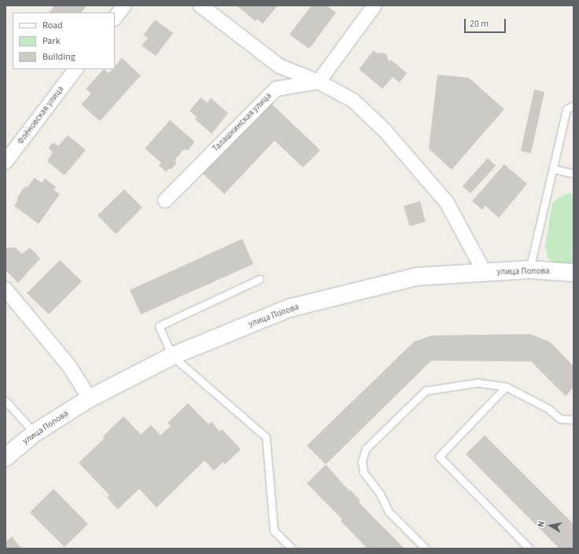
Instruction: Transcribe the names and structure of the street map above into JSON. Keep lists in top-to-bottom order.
{
  "streets": {
    "street": ["Флёновская улица", "Талашкинская улица", "улица Попова"]
  },
  "legend": ["Road", "Park", "Building"],
  "scale_bar": "20 m",
  "north": "left"
}
